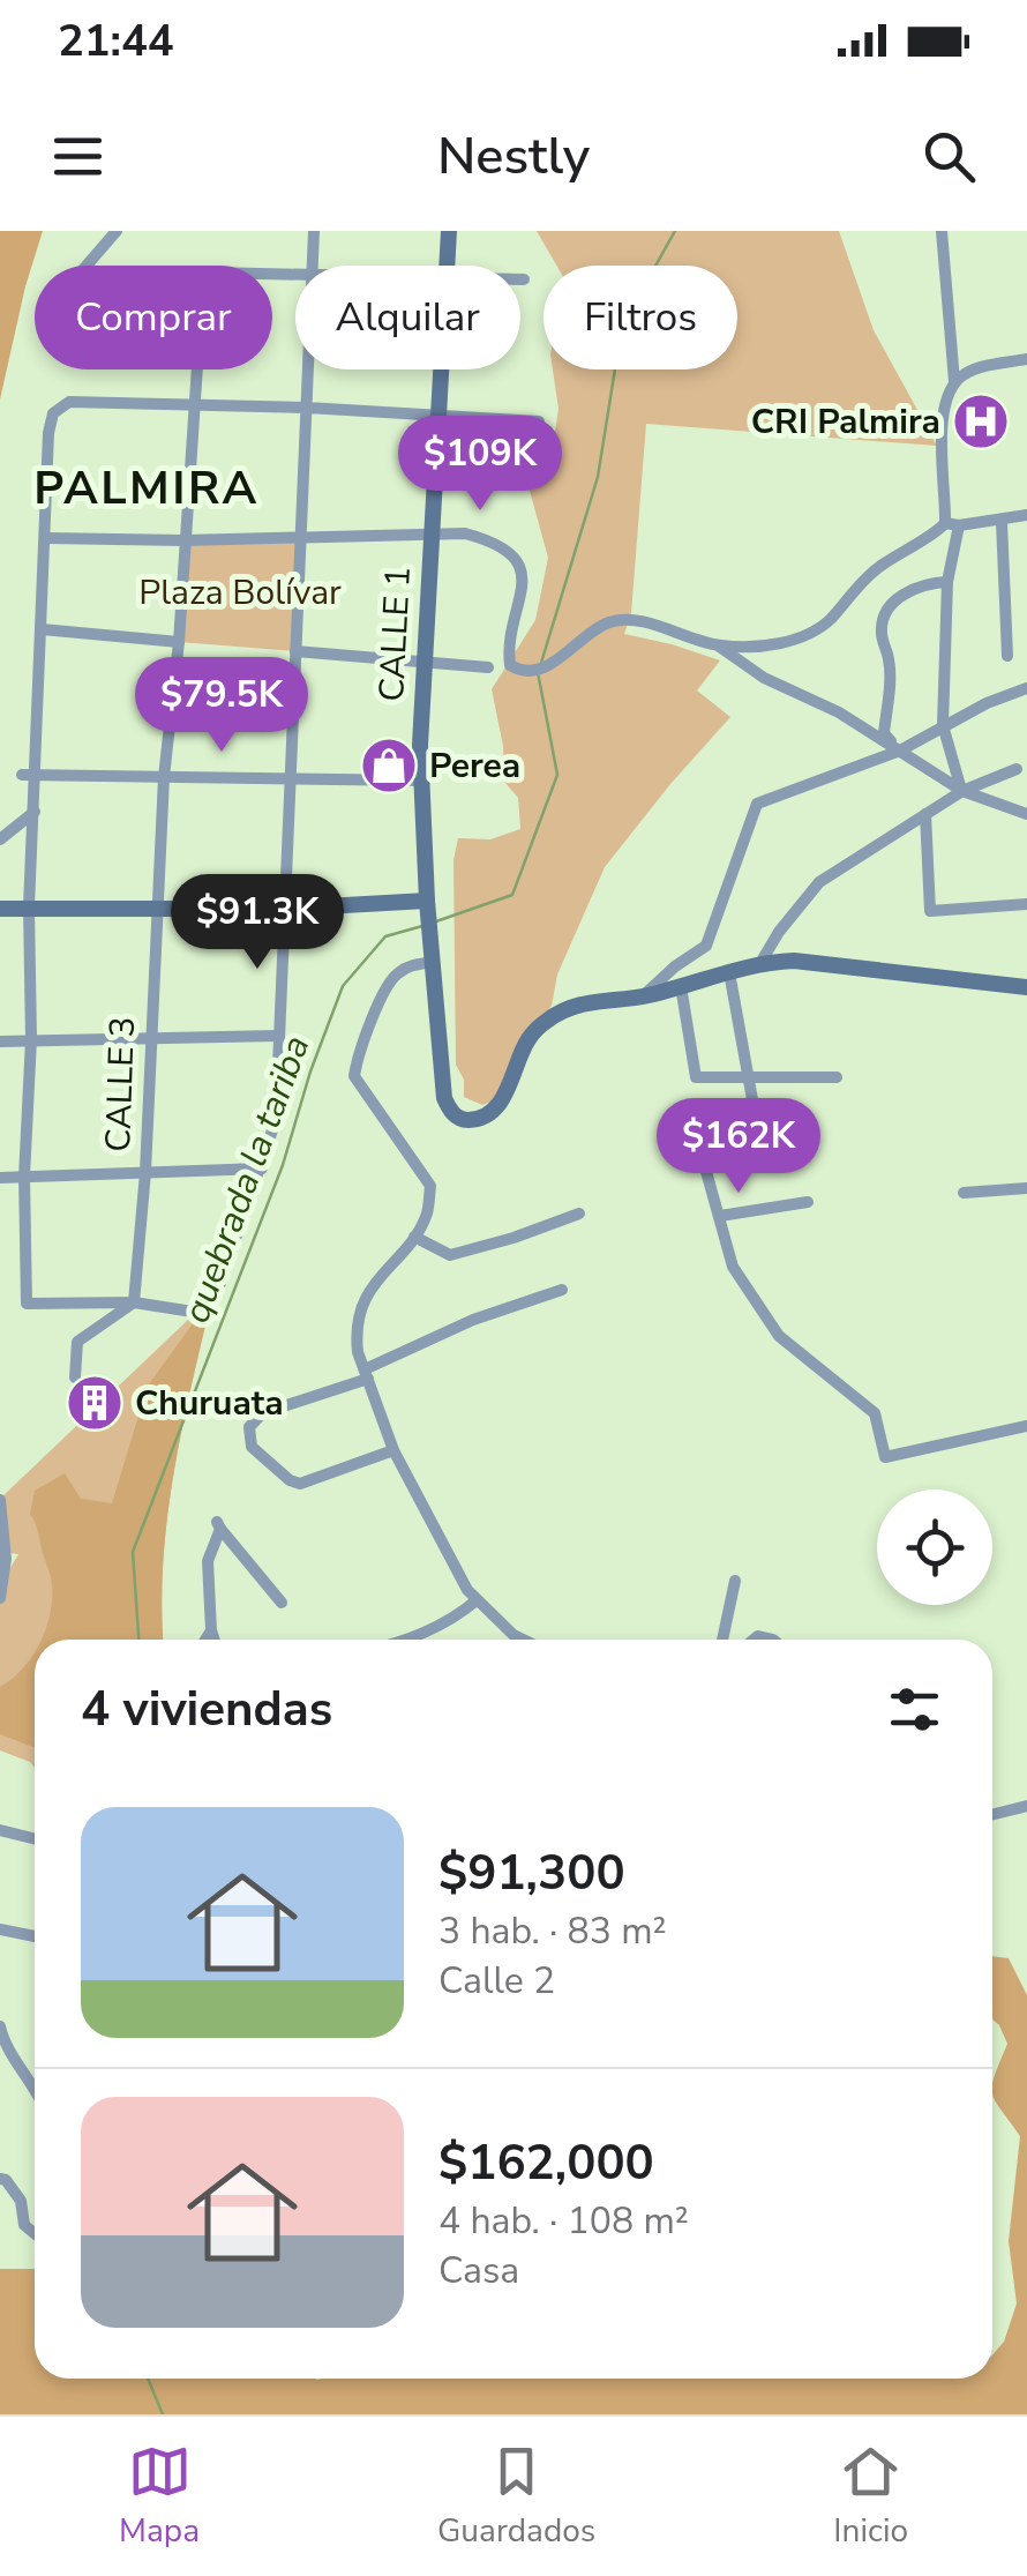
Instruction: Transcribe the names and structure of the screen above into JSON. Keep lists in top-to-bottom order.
{
  "streets": {
    "main road": ["CALLE 1"],
    "street": ["CALLE 3"]
  },
  "districts": ["PALMIRA"],
  "water": ["quebrada la tariba"],
  "parks": ["Plaza Bolívar"],
  "places": {
    "hospital": ["CRI Palmira"],
    "shop": ["Perea"],
    "building": ["Churuata"]
  },
  "page": {
    "status": "21:44",
    "header": "Nestly",
    "chip": ["Comprar", "Alquilar", "Filtros"],
    "price": [
      "$109K",
      "$79.5K",
      "$91.3K",
      "$162K"
    ],
    "heading": "4 viviendas",
    "list": [
      {
        "name": "$91,300",
        "note": "3 hab. · 83 m² · Calle 2"
      },
      {
        "name": "$162,000",
        "note": "4 hab. · 108 m² · Casa"
      }
    ],
    "tabs": ["Mapa", "Guardados", "Inicio"]
  }
}
